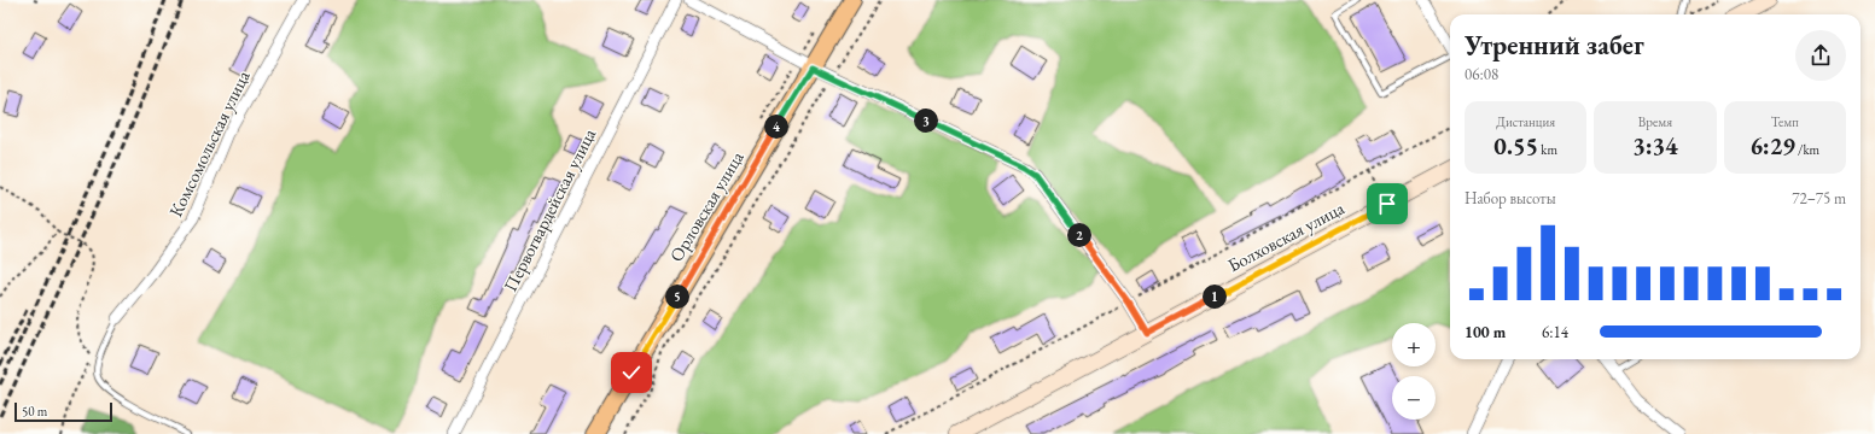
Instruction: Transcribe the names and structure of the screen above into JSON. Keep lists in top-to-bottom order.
{
  "streets": {
    "main road": ["Орловская улица", "Болховская улица"],
    "street": ["Комсомольская улица", "Первогвардейская улица"]
  },
  "scale_bar": "50 m",
  "page": {
    "heading": ["Утренний забег", "06:08"],
    "stats": [
      ["Дистанция", "0.55 km"],
      ["Время", "3:34"],
      ["Темп", "6:29 /km"]
    ],
    "pins": [
      "3",
      "4",
      "2",
      "1",
      "5"
    ],
    "chart": ["Набор высоты", "72–75 m"],
    "list": [
      {
        "name": "100 m",
        "note": "6:14"
      }
    ],
    "map_buttons": ["+", "−"],
    "scale": "50 m"
  }
}
